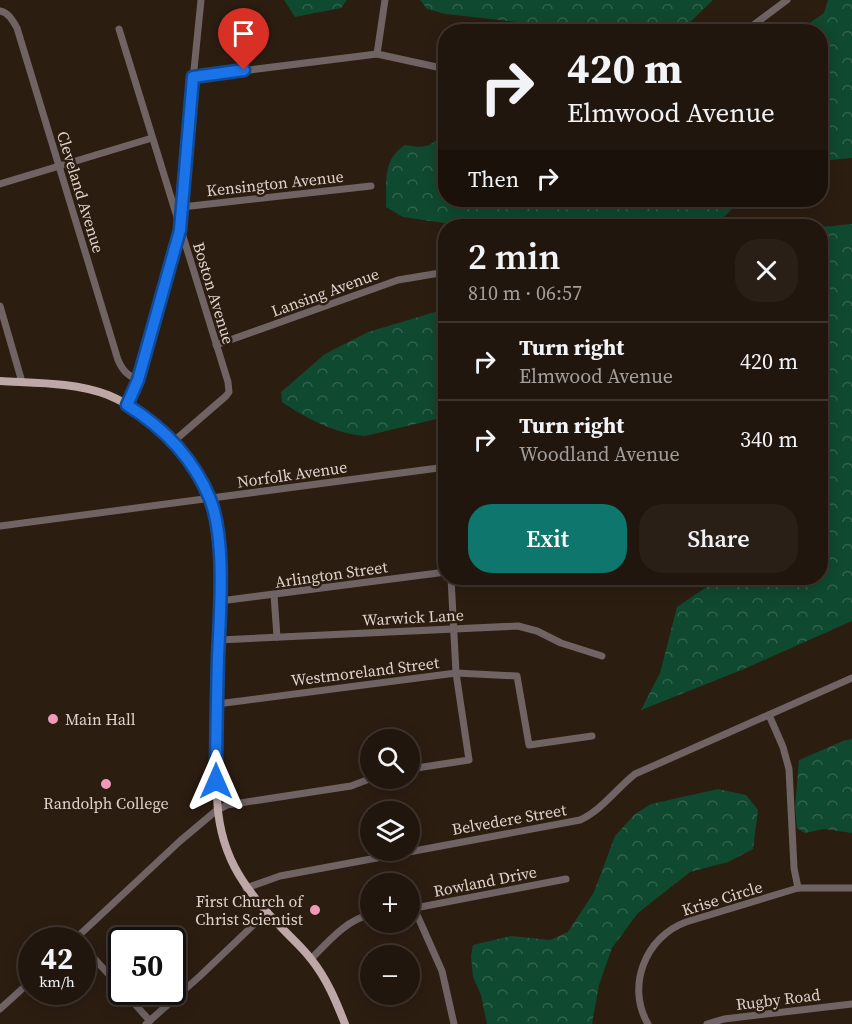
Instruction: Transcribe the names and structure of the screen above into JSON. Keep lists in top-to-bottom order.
{
  "streets": {
    "street": [
      "Kensington Avenue",
      "Cleveland Avenue",
      "Lansing Avenue",
      "Boston Avenue",
      "Norfolk Avenue",
      "Arlington Street",
      "Warwick Lane",
      "Westmoreland Street",
      "Belvedere Street",
      "Rowland Drive",
      "Krise Circle",
      "Rugby Road"
    ]
  },
  "crossings": [
    ["Lansing Avenue", "Boston Avenue"]
  ],
  "places": ["Main Hall", "Randolph College", "First Church of Christ Scientist"],
  "page": {
    "turn": ["420 m", "Elmwood Avenue"],
    "then": "Then",
    "heading": ["2 min", "810 m · 06:57"],
    "list": [
      {
        "name": "Turn right",
        "note": "Elmwood Avenue",
        "value": "420 m"
      },
      {
        "name": "Turn right",
        "note": "Woodland Avenue",
        "value": "340 m"
      }
    ],
    "buttons": ["Exit", "Share"],
    "map_buttons": ["+", "−"],
    "speed": "42 km/h",
    "limit": "50"
  }
}
